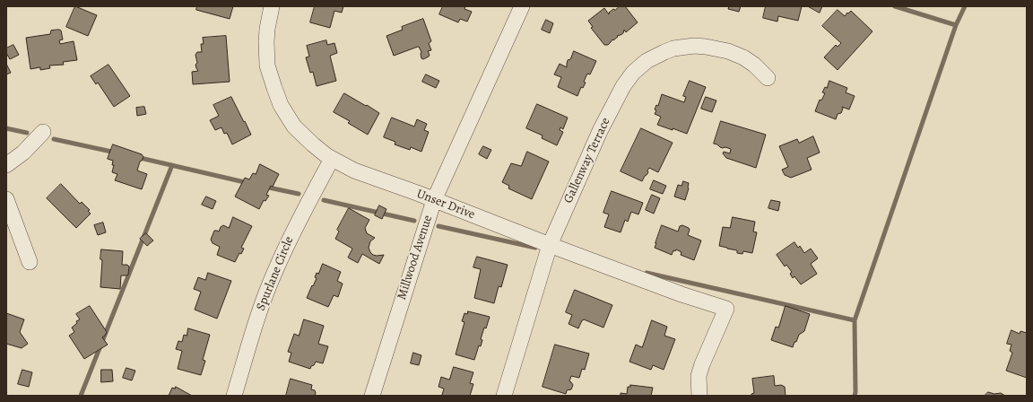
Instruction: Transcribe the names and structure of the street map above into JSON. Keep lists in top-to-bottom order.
{
  "streets": {
    "street": [
      "Gallenway Terrace",
      "Unser Drive",
      "Millwood Avenue",
      "Spurlane Circle"
    ]
  },
  "crossings": [
    ["Gallenway Terrace", "Unser Drive"],
    ["Unser Drive", "Millwood Avenue"],
    ["Unser Drive", "Spurlane Circle"]
  ]
}
